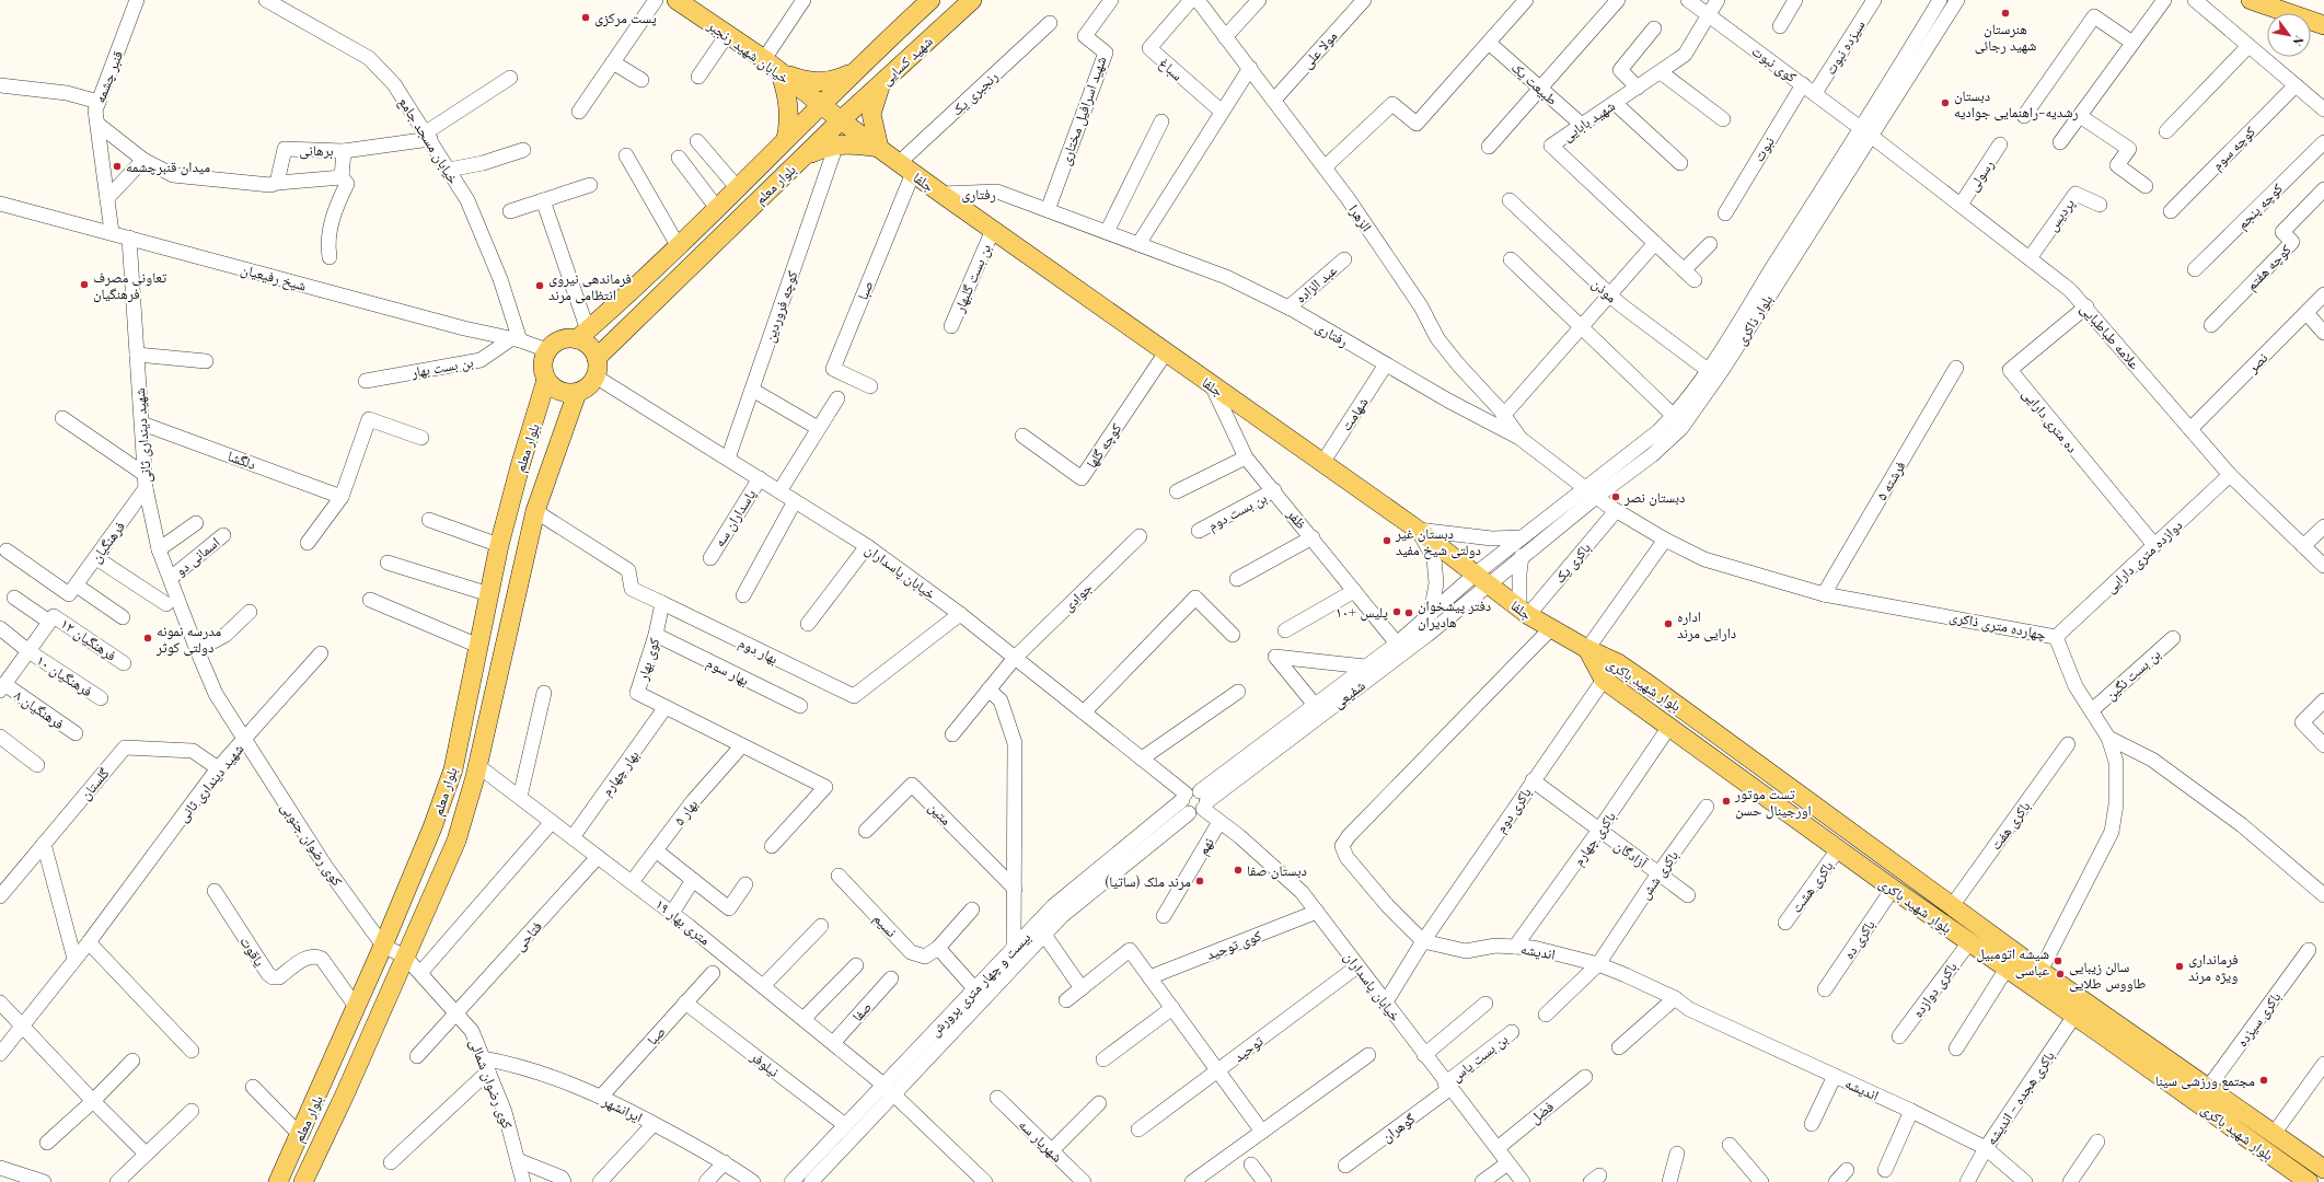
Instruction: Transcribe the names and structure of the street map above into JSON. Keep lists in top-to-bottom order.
{
  "streets": {
    "main road": [
      "خیابان شهید رنجبر",
      "شهید کسایی",
      "جلفا",
      "بلوار معلم",
      "بلوار شهید باکری"
    ],
    "street": [
      "سیزده نبوت",
      "مولا علی",
      "کوی نبوت",
      "سباغ",
      "قنبر چشمه",
      "طبیعت یک",
      "رنجبری یک",
      "شهید اسرافیل مختاری",
      "شهید بابایی",
      "خیابان مسجد جامع",
      "کوچه سوم",
      "نبوت",
      "برهانی",
      "رسولی",
      "رفتاری",
      "کوچه پنجم",
      "پردیس",
      "الزهرا",
      "کوچه هفتم",
      "شیخ رفیعیان",
      "بن بست گلبهار",
      "عبد الزاده",
      "صبا",
      "موذن",
      "کوچه فروردین",
      "بلوار ذاکری",
      "علامه طباطبایی",
      "نصر",
      "بن بست بهار",
      "شهامت",
      "ده متری دارایی",
      "شهید دینداری ثانی",
      "کوچه گلها",
      "دلگشا",
      "فرشته ۵",
      "بن بست دوم",
      "پاسداران سه",
      "ظفر",
      "فرهنگیان",
      "اسمانی دو",
      "دوازده متری دارایی",
      "باکری یک",
      "خیابان پاسداران",
      "جوادی",
      "چهارده متری ذاکری",
      "فرهنگیان ۱۲",
      "بهار دوم",
      "کوی بهار",
      "بهار سوم",
      "بن بست نگین",
      "فرهنگیان ۱۰",
      "شفیعی",
      "فرهنگیان ۸",
      "بهار چهارم",
      "گلستان",
      "باکری دوم",
      "بهار ۵",
      "متین",
      "باکری هفت",
      "باکری چهارم",
      "کوی رضوان جنوبی",
      "نهم",
      "آزادگان",
      "باکری شش",
      "باکری هشت",
      "۱۹ متری بهار",
      "نسیم",
      "فتاحی",
      "باکری ده",
      "کوی توحید",
      "یاقوت",
      "اندیشه",
      "بیست و چهار متری پرورش",
      "باکری دوازده",
      "صفا",
      "باکری سیزده",
      "توحید",
      "بن بست یاس",
      "نیلوفر",
      "کوی رضوان شمالی",
      "باکری هجده - اندیشه",
      "ایرانشهر",
      "فضل",
      "گوهران",
      "شهریار سه"
    ]
  },
  "crossings": [
    ["سیزده نبوت", "کوی نبوت"],
    ["مولا علی", "الزهرا"],
    ["خیابان شهید رنجبر", "شهید کسایی"],
    ["خیابان شهید رنجبر", "جلفا"],
    ["خیابان شهید رنجبر", "بلوار معلم"],
    ["شهید کسایی", "جلفا"],
    ["شهید کسایی", "بلوار معلم"],
    ["کوی نبوت", "شهید بابایی"],
    ["کوی نبوت", "نبوت"],
    ["کوی نبوت", "بلوار ذاکری"],
    ["کوی نبوت", "علامه طباطبایی"],
    ["قنبر چشمه", "برهانی"],
    ["قنبر چشمه", "شیخ رفیعیان"],
    ["طبیعت یک", "شهید بابایی"],
    ["رنجبری یک", "جلفا"],
    ["رنجبری یک", "صبا"],
    ["شهید اسرافیل مختاری", "رفتاری"],
    ["خیابان مسجد جامع", "شیخ رفیعیان"],
    ["خیابان مسجد جامع", "بن بست بهار"],
    ["رسولی", "علامه طباطبایی"],
    ["جلفا", "بلوار معلم"],
    ["جلفا", "رفتاری"],
    ["جلفا", "بن بست گلبهار"],
    ["جلفا", "صبا"],
    ["جلفا", "بلوار ذاکری"],
    ["جلفا", "شهامت"],
    ["جلفا", "کوچه گلها"],
    ["جلفا", "ظفر"],
    ["جلفا", "باکری یک"],
    ["جلفا", "بلوار شهید باکری"],
    ["جلفا", "شفیعی"],
    ["بلوار معلم", "شیخ رفیعیان"],
    ["بلوار معلم", "خیابان پاسداران"],
    ["بلوار معلم", "کوی رضوان جنوبی"],
    ["بلوار معلم", "۱۹ متری بهار"],
    ["بلوار معلم", "یاقوت"],
    ["بلوار معلم", "کوی رضوان شمالی"],
    ["رفتاری", "الزهرا"],
    ["رفتاری", "عبد الزاده"],
    ["رفتاری", "شهامت"],
    ["رفتاری", "چهارده متری ذاکری"],
    ["پردیس", "علامه طباطبایی"],
    ["الزهرا", "چهارده متری ذاکری"],
    ["شیخ رفیعیان", "بن بست بهار"],
    ["شیخ رفیعیان", "شهید دینداری ثانی"],
    ["شیخ رفیعیان", "خیابان پاسداران"],
    ["صبا", "نیلوفر"],
    ["صبا", "ایرانشهر"],
    ["موذن", "بلوار ذاکری"],
    ["کوچه فروردین", "خیابان پاسداران"],
    ["بلوار ذاکری", "علامه طباطبایی"],
    ["بلوار ذاکری", "چهارده متری ذاکری"],
    ["بلوار ذاکری", "شفیعی"],
    ["علامه طباطبایی", "نصر"],
    ["علامه طباطبایی", "ده متری دارایی"],
    ["علامه طباطبایی", "دوازده متری دارایی"],
    ["ده متری دارایی", "دوازده متری دارایی"],
    ["شهید دینداری ثانی", "دلگشا"],
    ["شهید دینداری ثانی", "فرهنگیان"],
    ["شهید دینداری ثانی", "اسمانی دو"],
    ["شهید دینداری ثانی", "گلستان"],
    ["شهید دینداری ثانی", "کوی رضوان جنوبی"],
    ["فرشته ۵", "چهارده متری ذاکری"],
    ["بن بست دوم", "ظفر"],
    ["پاسداران سه", "خیابان پاسداران"],
    ["ظفر", "شفیعی"],
    ["دوازده متری دارایی", "چهارده متری ذاکری"],
    ["باکری یک", "چهارده متری ذاکری"],
    ["خیابان پاسداران", "جوادی"],
    ["خیابان پاسداران", "بهار دوم"],
    ["خیابان پاسداران", "شفیعی"],
    ["خیابان پاسداران", "باکری دوم"],
    ["خیابان پاسداران", "نهم"],
    ["خیابان پاسداران", "کوی توحید"],
    ["خیابان پاسداران", "بیست و چهار متری پرورش"],
    ["خیابان پاسداران", "توحید"],
    ["خیابان پاسداران", "بن بست یاس"],
    ["خیابان پاسداران", "فضل"],
    ["خیابان پاسداران", "گوهران"],
    ["چهارده متری ذاکری", "بن بست نگین"],
    ["چهارده متری ذاکری", "بلوار شهید باکری"],
    ["بهار دوم", "کوی بهار"],
    ["کوی بهار", "بهار سوم"],
    ["کوی بهار", "بهار چهارم"],
    ["کوی بهار", "بهار ۵"],
    ["بلوار شهید باکری", "باکری دوم"],
    ["بلوار شهید باکری", "باکری هفت"],
    ["بلوار شهید باکری", "باکری چهارم"],
    ["بلوار شهید باکری", "باکری هشت"],
    ["بلوار شهید باکری", "باکری ده"],
    ["بلوار شهید باکری", "باکری دوازده"],
    ["بلوار شهید باکری", "باکری سیزده"],
    ["بلوار شهید باکری", "باکری هجده - اندیشه"],
    ["شفیعی", "بیست و چهار متری پرورش"],
    ["بهار چهارم", "۱۹ متری بهار"],
    ["باکری دوم", "آزادگان"],
    ["باکری دوم", "اندیشه"],
    ["بهار ۵", "۱۹ متری بهار"],
    ["باکری چهارم", "آزادگان"],
    ["باکری چهارم", "اندیشه"],
    ["آزادگان", "باکری شش"],
    ["باکری شش", "اندیشه"],
    ["۱۹ متری بهار", "فتاحی"],
    ["۱۹ متری بهار", "بیست و چهار متری پرورش"],
    ["۱۹ متری بهار", "صفا"],
    ["فتاحی", "کوی رضوان شمالی"],
    ["اندیشه", "باکری هجده - اندیشه"],
    ["بیست و چهار متری پرورش", "نیلوفر"],
    ["بن بست یاس", "گوهران"],
    ["کوی رضوان شمالی", "ایرانشهر"]
  ],
  "places": [
    "هنرستان شهید رجائی",
    "پست مرکزی",
    "دبستان رشدیه-راهنمایی جوادیه",
    "میدان قنبرچشمه",
    "تعاونی مصرف فرهنگیان",
    "فرماندهی نیروی انتظامی مرند",
    "دبستان نصر",
    "دبستان غیر دولتی شیخ مفید",
    "پلیس +۱۰",
    "دفتر پیشخوان هادیران",
    "اداره دارایی مرند",
    "مدرسه نمونه دولتی کوثر",
    "تست موتور اورجینال حسن",
    "دبستان صفا",
    "مرند ملک (ساتیا)",
    "شیشه اتومبیل عباسی",
    "فرمانداری ویژه مرند",
    "سالن زیبایی طاووس طلایی",
    "مجتمع ورزشی سینا"
  ],
  "north": "bottom right"
}
